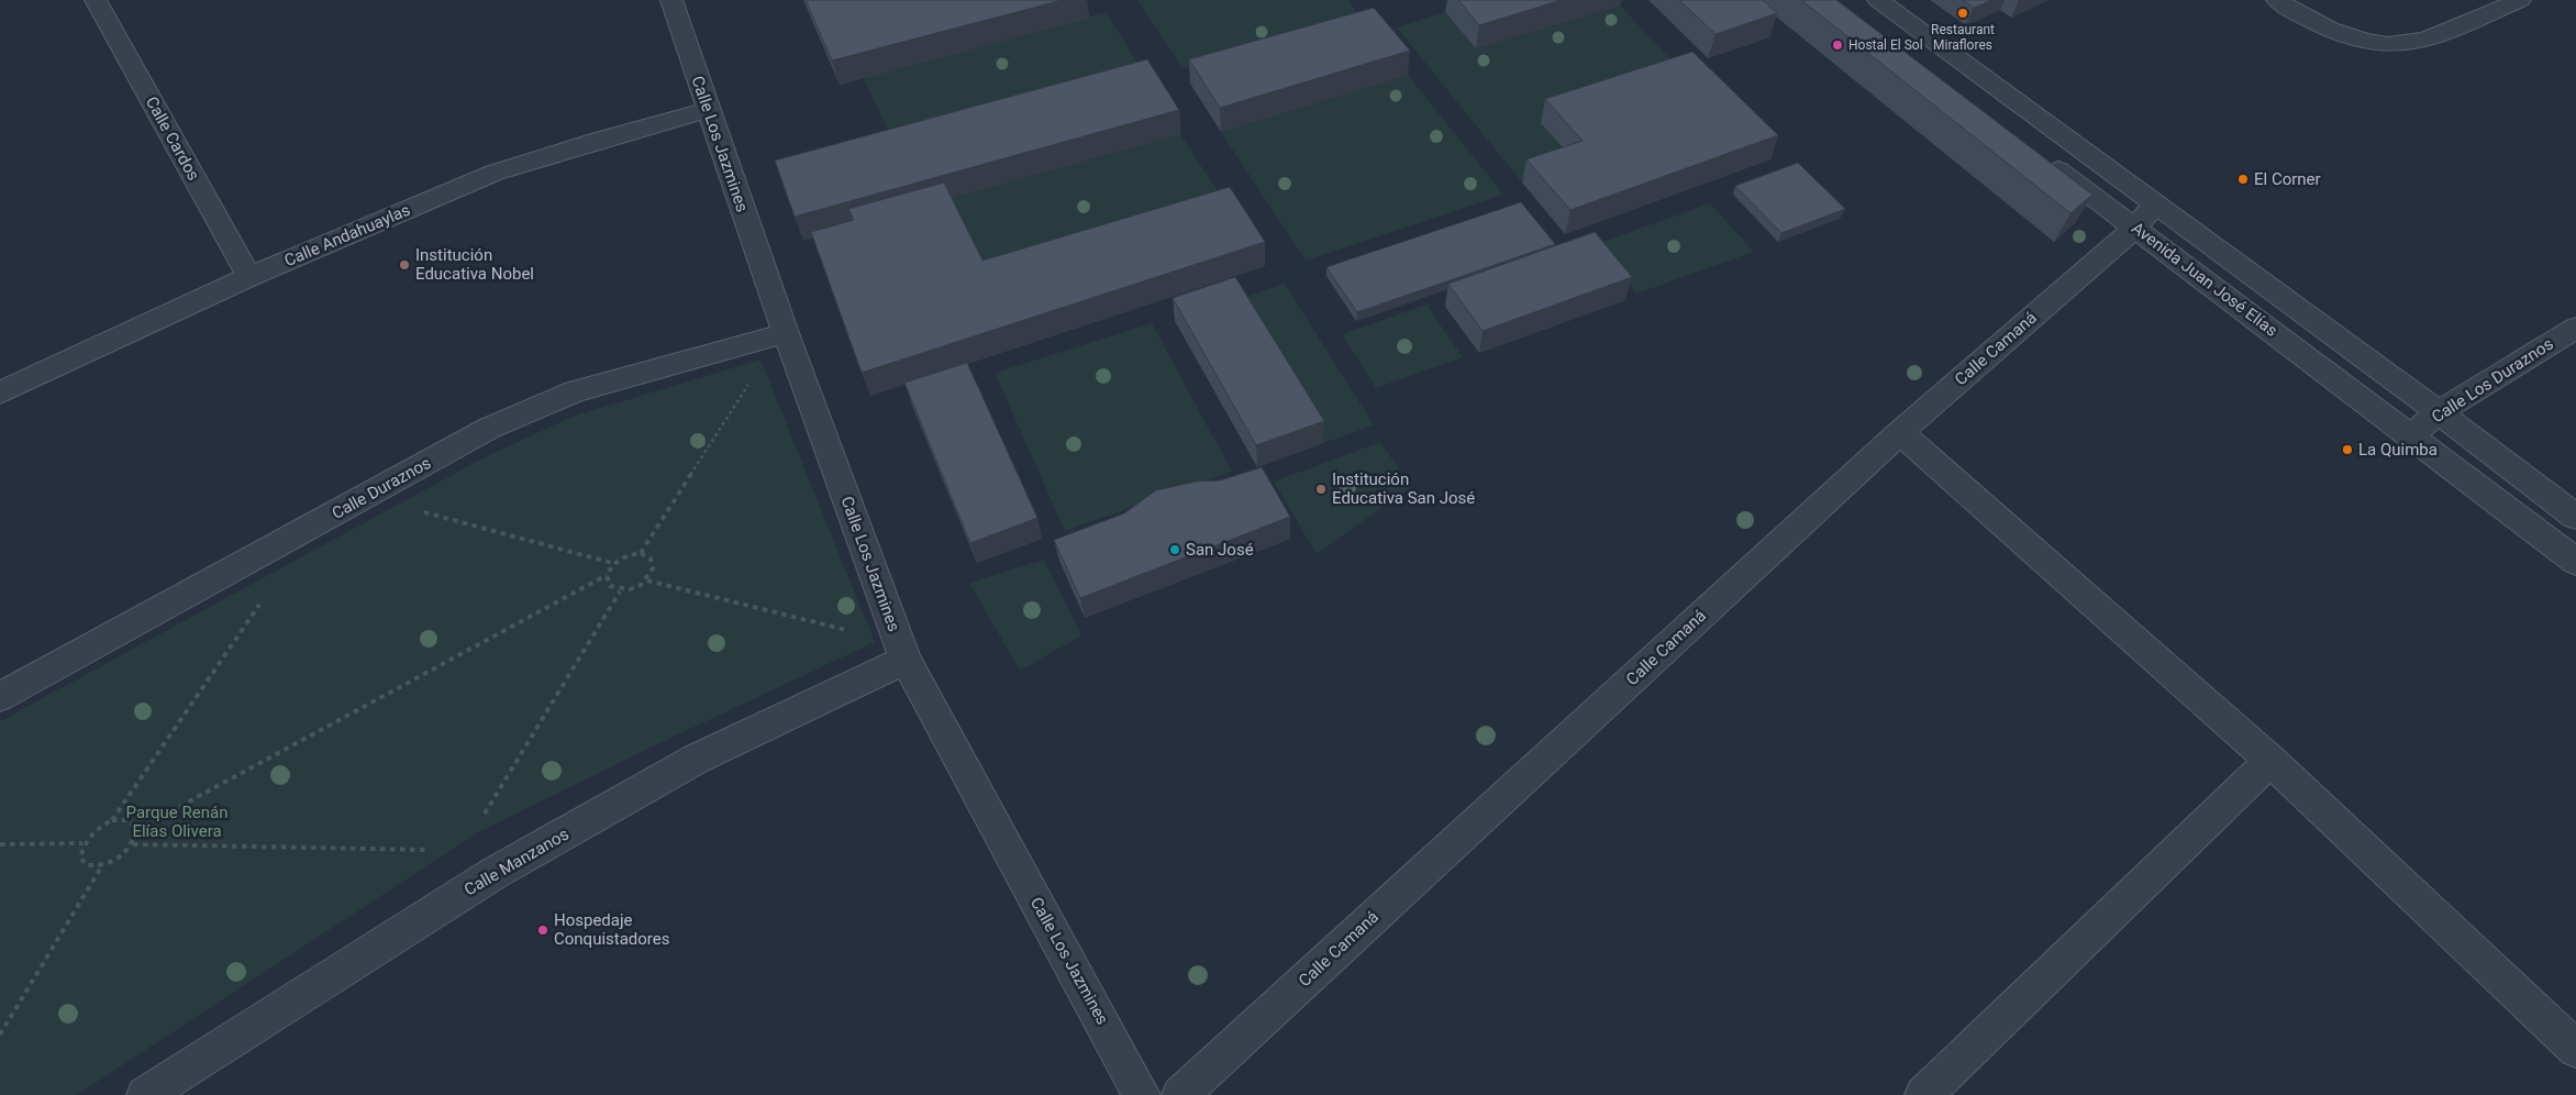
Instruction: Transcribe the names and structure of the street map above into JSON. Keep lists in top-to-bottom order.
{
  "streets": {
    "street": [
      "Calle Cardos",
      "Calle Los Jazmines",
      "Calle Andahuaylas",
      "Avenida Juan José Elías",
      "Calle Camaná",
      "Calle Los Duraznos",
      "Calle Duraznos",
      "Calle Manzanos"
    ]
  },
  "crossings": [
    ["Calle Cardos", "Calle Andahuaylas"],
    ["Calle Los Jazmines", "Calle Andahuaylas"],
    ["Calle Los Jazmines", "Calle Duraznos"],
    ["Calle Los Jazmines", "Calle Manzanos"],
    ["Avenida Juan José Elías", "Calle Camaná"],
    ["Avenida Juan José Elías", "Calle Los Duraznos"]
  ],
  "parks": ["Parque Renán Elías Olivera"],
  "places": [
    "Restaurant Miraflores",
    "Hostal El Sol",
    "El Corner",
    "Institución Educativa Nobel",
    "La Quimba",
    "Institución Educativa San José",
    "San José",
    "Hospedaje Conquistadores"
  ]
}
